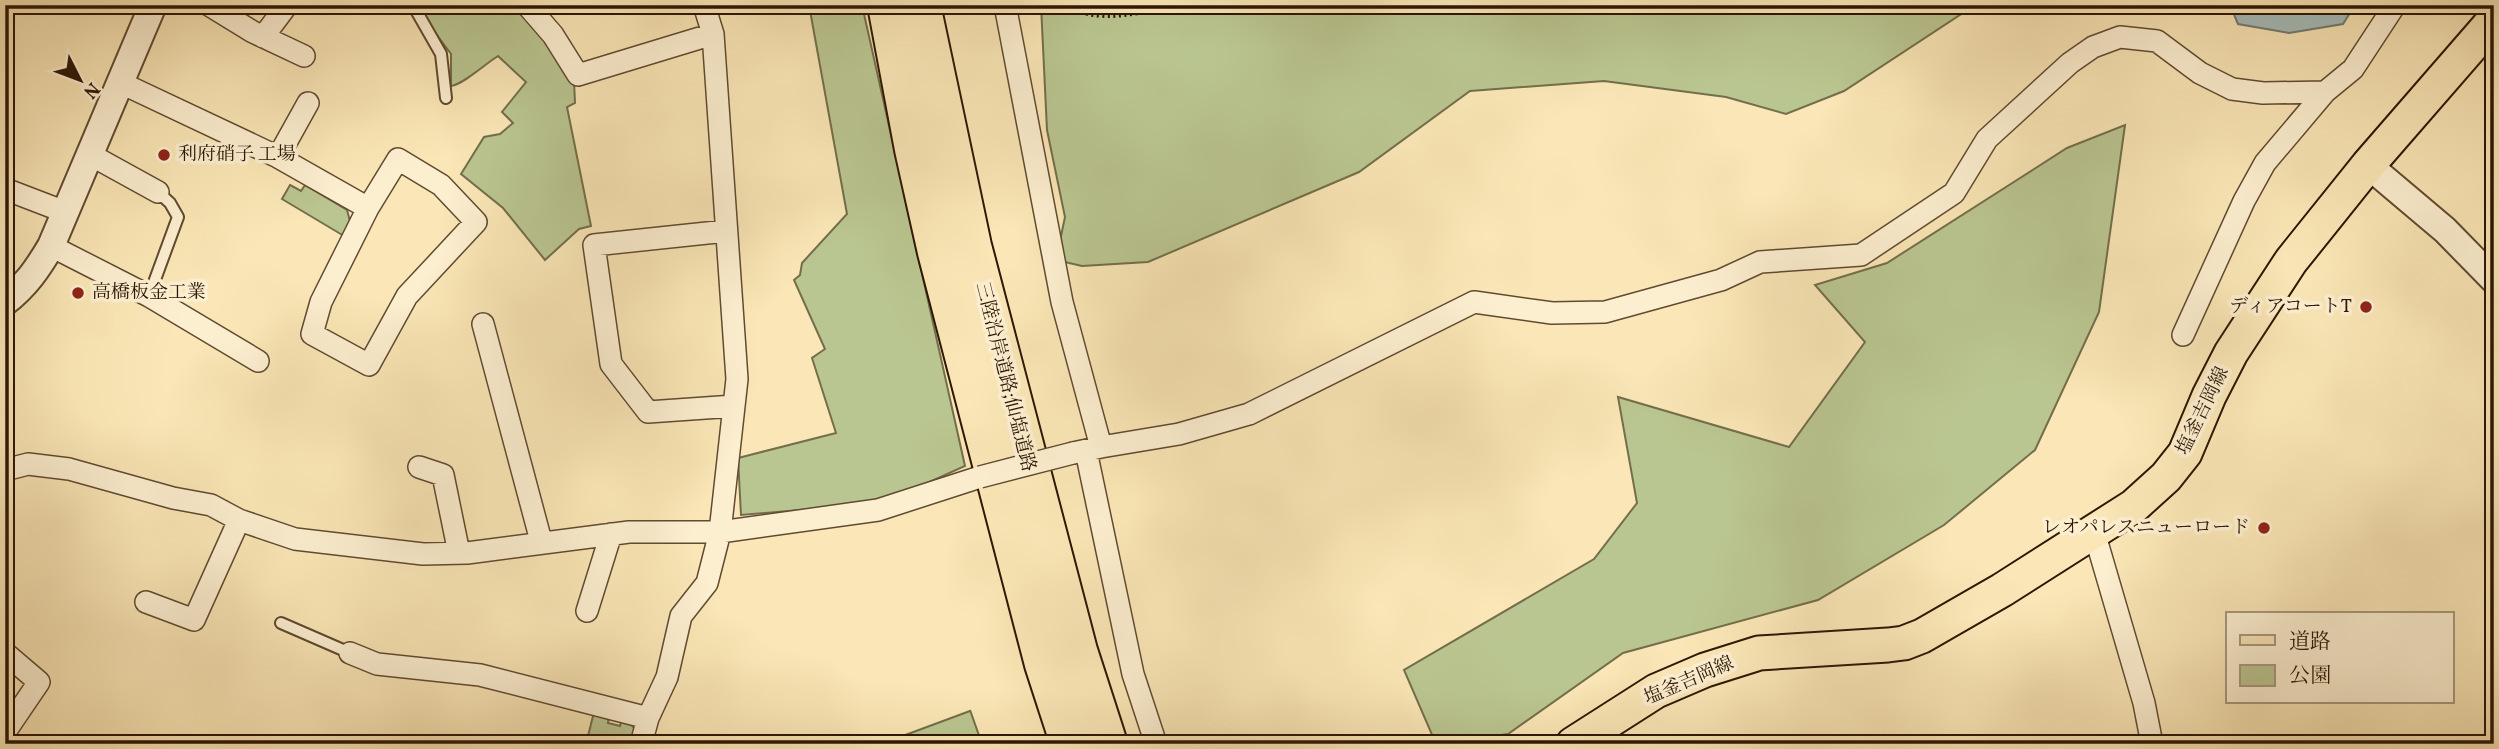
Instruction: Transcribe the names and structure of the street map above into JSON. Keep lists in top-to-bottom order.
{
  "streets": {
    "highway": ["三陸沿岸道路;仙塩道路"],
    "main road": ["塩釜吉岡線"]
  },
  "places": [
    "利府硝子 工場",
    "高橋板金工業",
    "ディアコートT",
    "レオパレスニューロード"
  ],
  "legend": ["道路", "公園"],
  "north": "bottom right"
}
